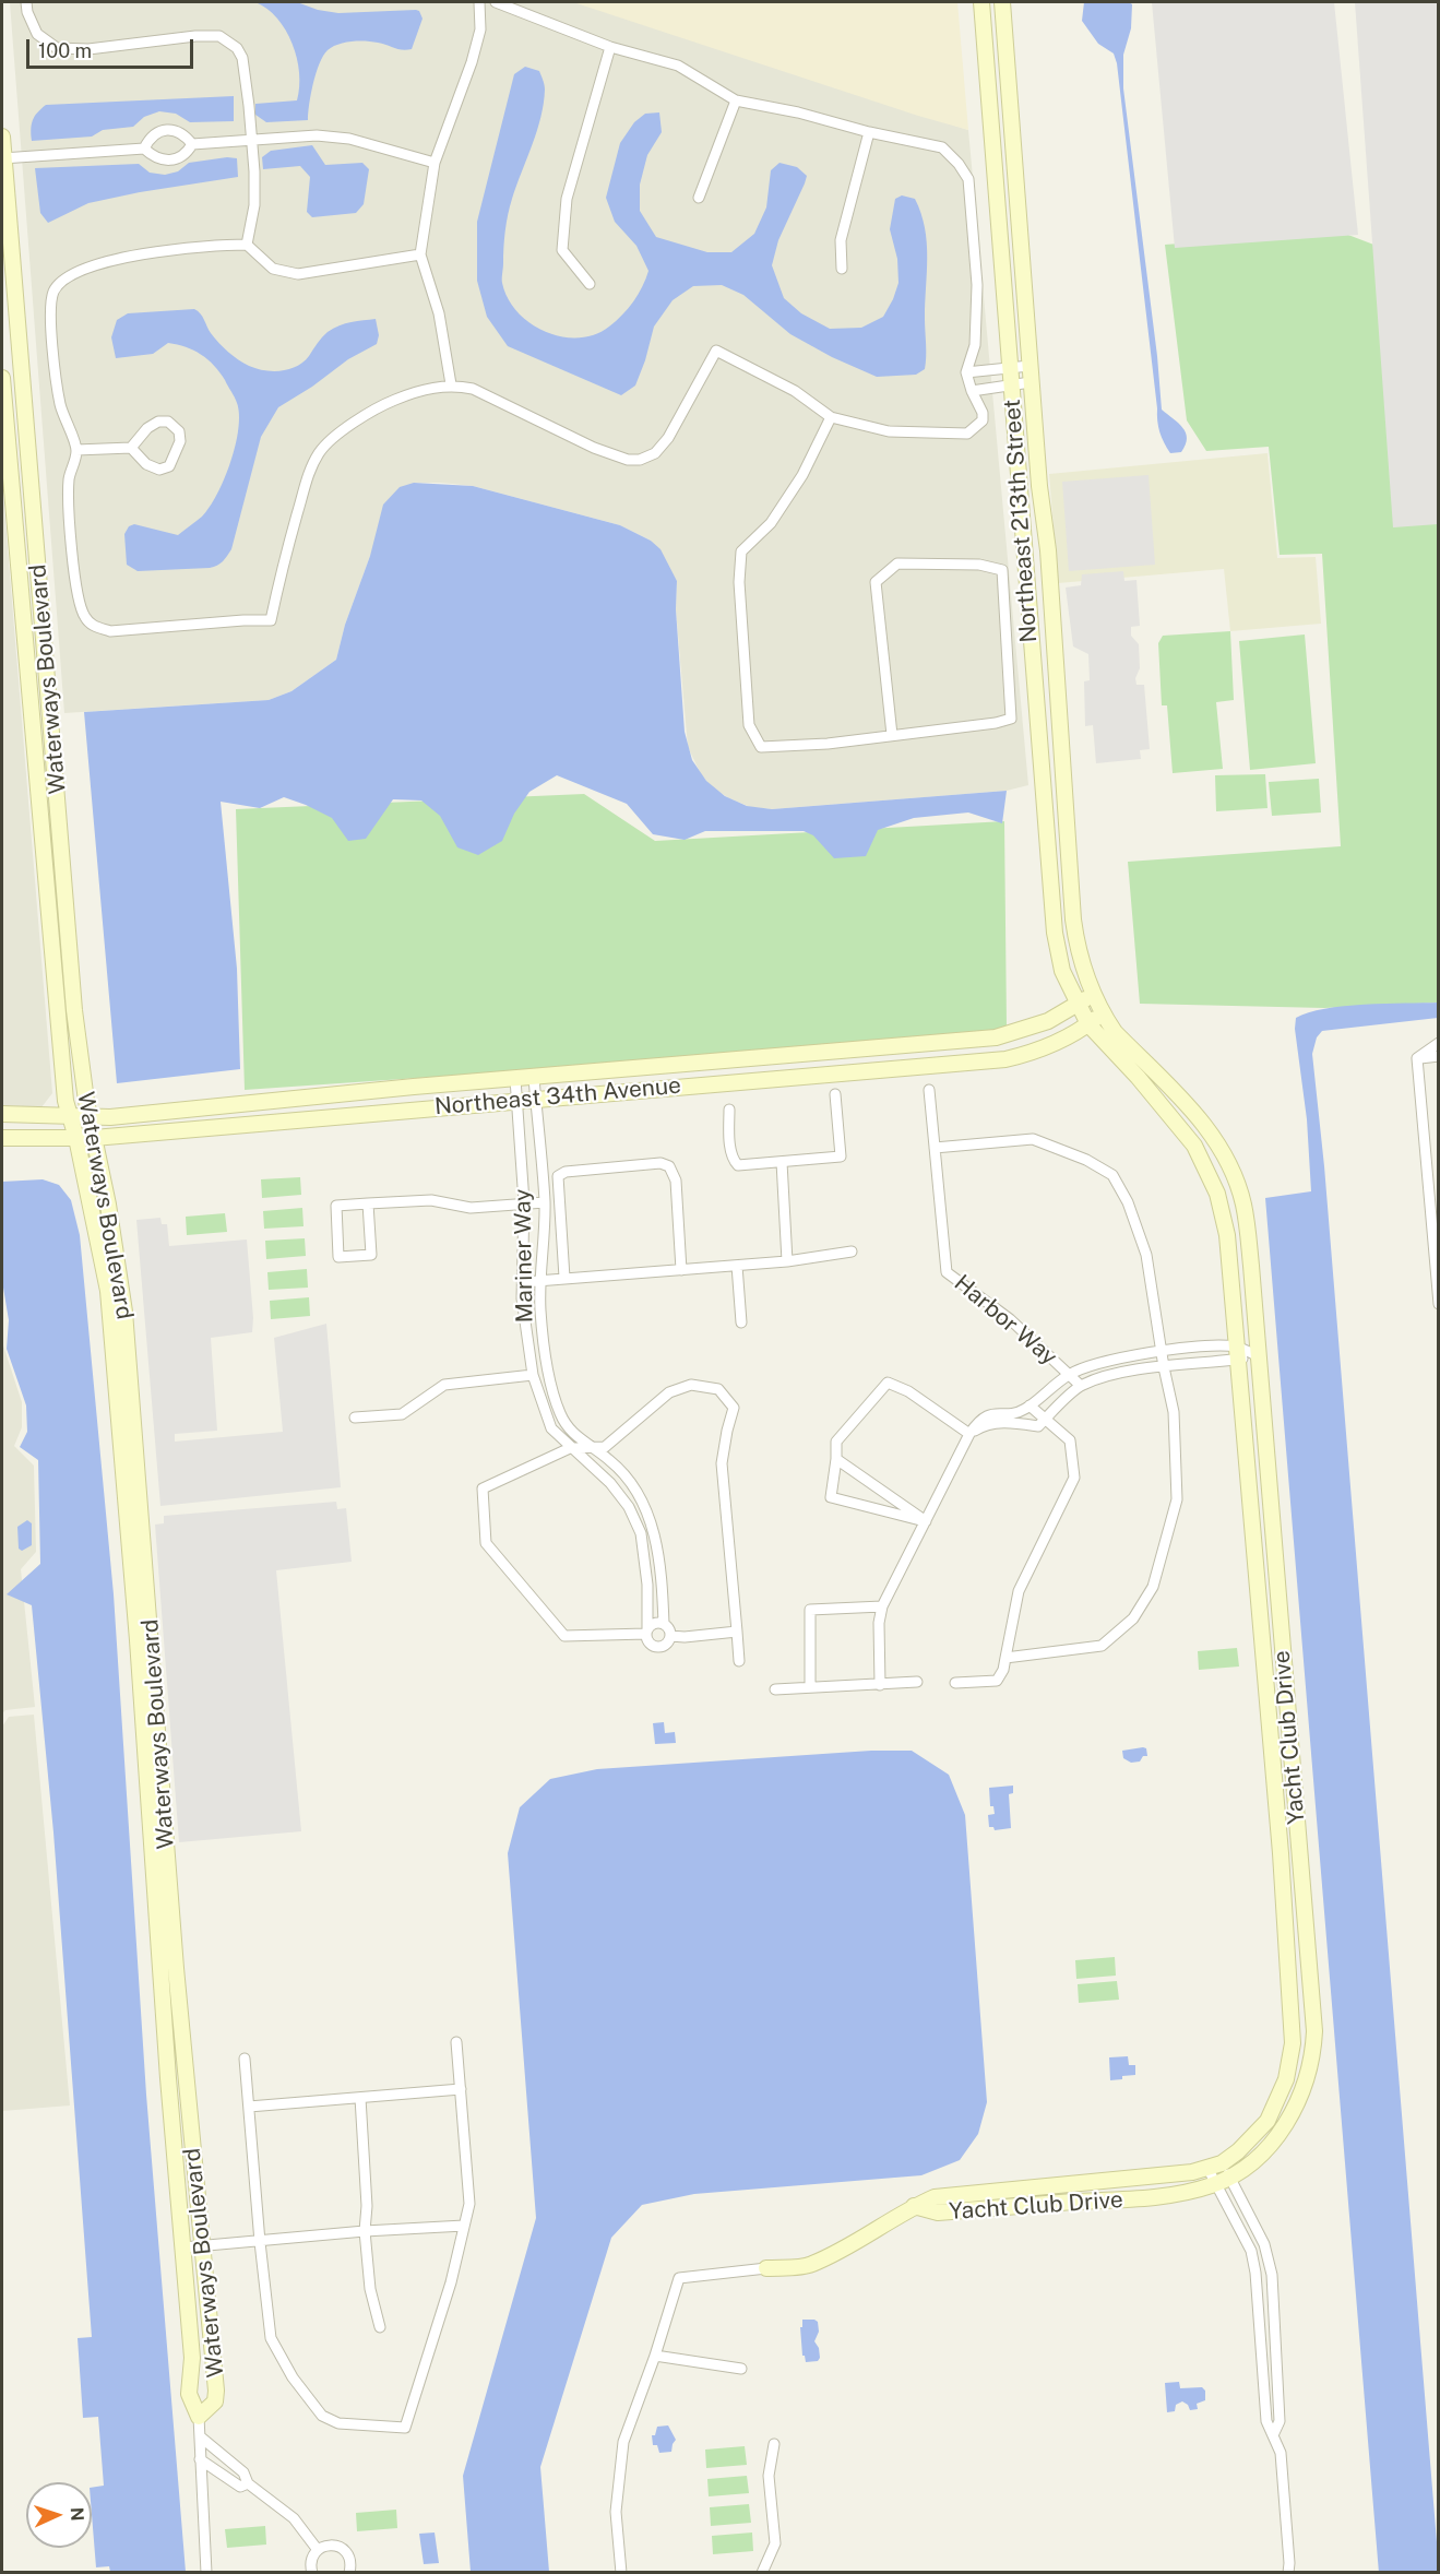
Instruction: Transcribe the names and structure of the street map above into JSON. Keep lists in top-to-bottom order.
{
  "streets": {
    "street": [
      "Northeast 213th Street",
      "Waterways Boulevard",
      "Northeast 34th Avenue",
      "Mariner Way",
      "Harbor Way",
      "Yacht Club Drive"
    ]
  },
  "crossings": [
    ["Northeast 213th Street", "Northeast 34th Avenue"],
    ["Northeast 213th Street", "Yacht Club Drive"],
    ["Waterways Boulevard", "Northeast 34th Avenue"],
    ["Northeast 34th Avenue", "Mariner Way"],
    ["Northeast 34th Avenue", "Yacht Club Drive"],
    ["Harbor Way", "Yacht Club Drive"]
  ],
  "scale_bar": "100 m",
  "north": "right"
}
